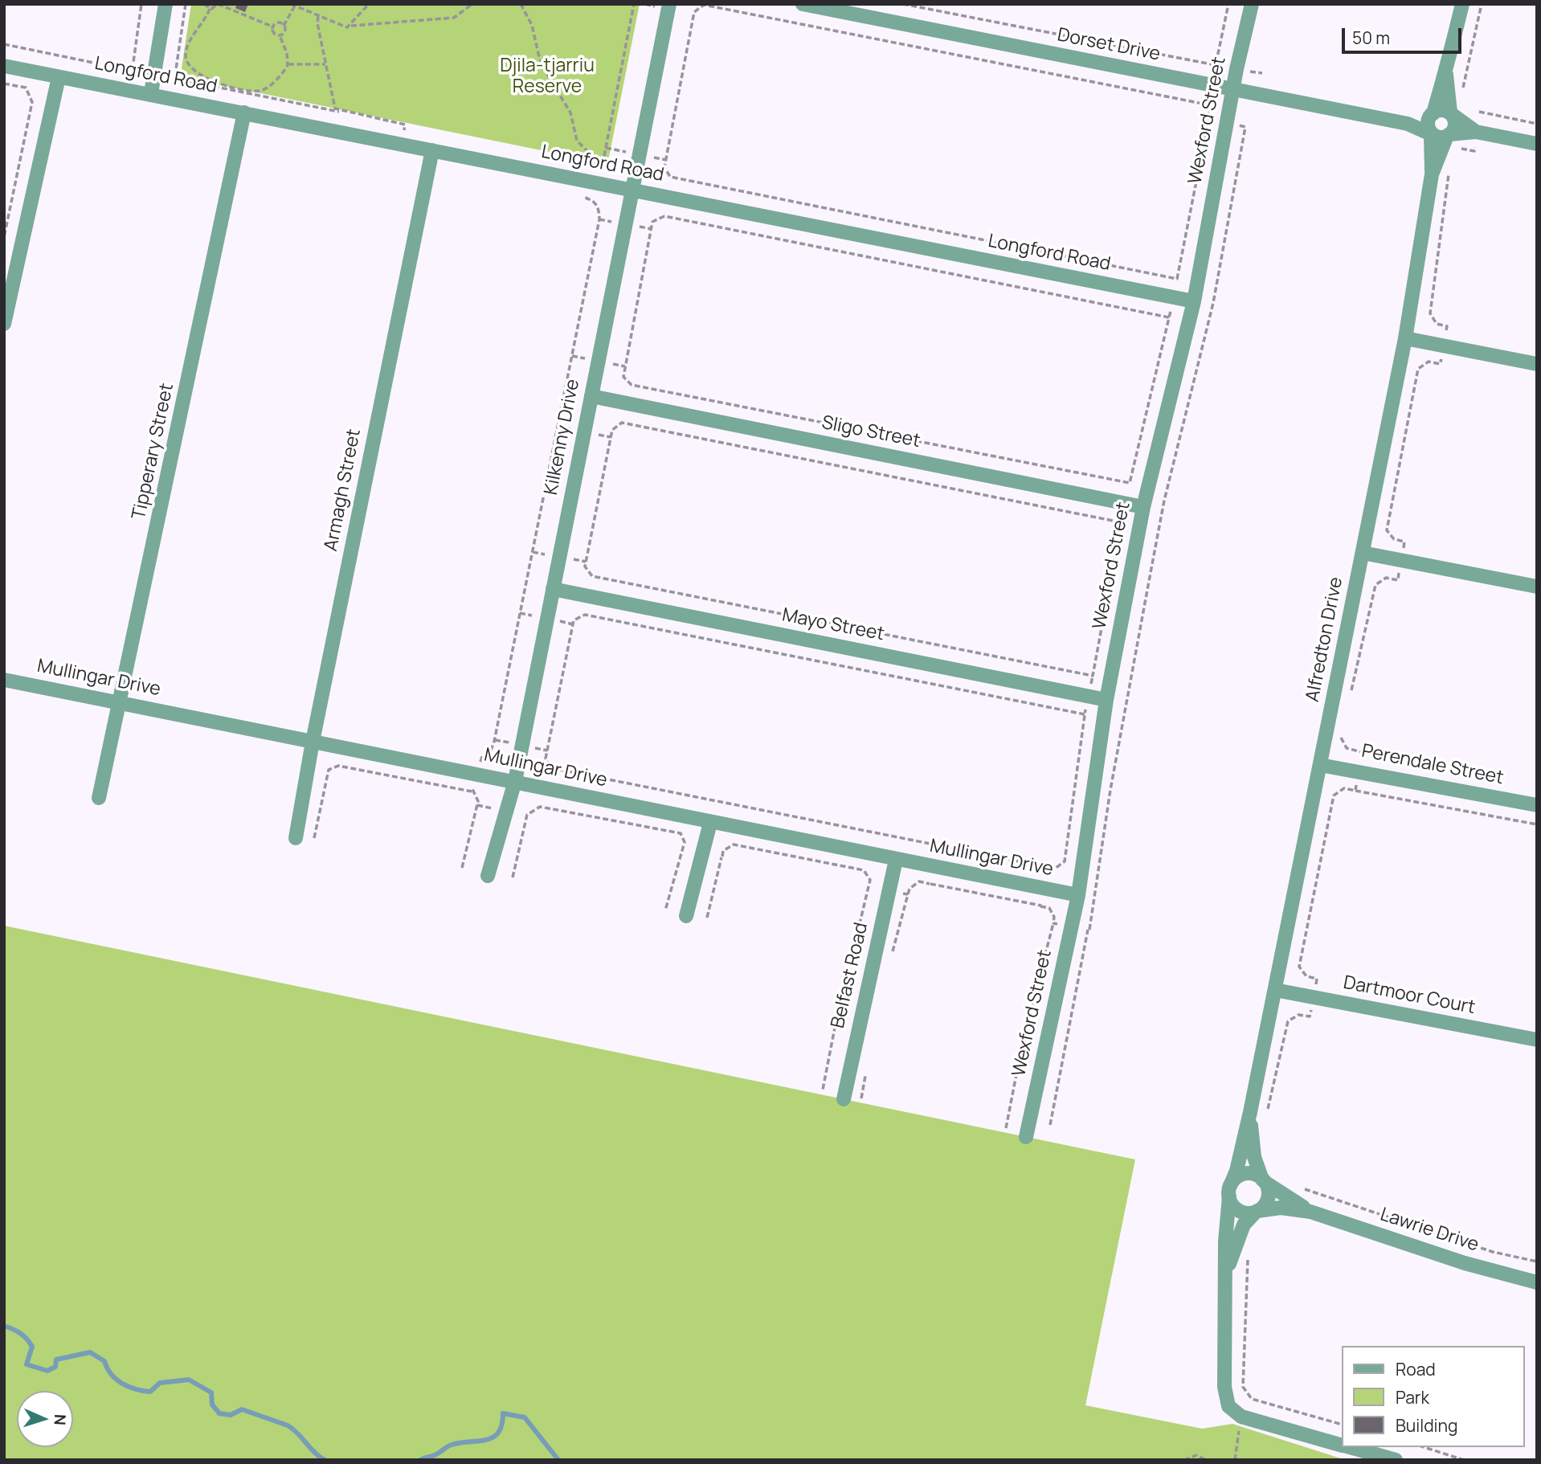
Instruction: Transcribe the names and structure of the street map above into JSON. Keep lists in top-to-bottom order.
{
  "streets": {
    "street": [
      "Dorset Drive",
      "Longford Road",
      "Wexford Street",
      "Sligo Street",
      "Kilkenny Drive",
      "Tipperary Street",
      "Armagh Street",
      "Mayo Street",
      "Alfredton Drive",
      "Mullingar Drive",
      "Perendale Street",
      "Belfast Road",
      "Dartmoor Court",
      "Lawrie Drive"
    ]
  },
  "crossings": [
    ["Dorset Drive", "Wexford Street"],
    ["Dorset Drive", "Alfredton Drive"],
    ["Longford Road", "Wexford Street"],
    ["Longford Road", "Kilkenny Drive"],
    ["Longford Road", "Tipperary Street"],
    ["Longford Road", "Armagh Street"],
    ["Wexford Street", "Sligo Street"],
    ["Wexford Street", "Mayo Street"],
    ["Wexford Street", "Mullingar Drive"],
    ["Sligo Street", "Kilkenny Drive"],
    ["Kilkenny Drive", "Mayo Street"],
    ["Kilkenny Drive", "Mullingar Drive"],
    ["Tipperary Street", "Mullingar Drive"],
    ["Armagh Street", "Mullingar Drive"],
    ["Alfredton Drive", "Perendale Street"],
    ["Alfredton Drive", "Dartmoor Court"],
    ["Alfredton Drive", "Lawrie Drive"],
    ["Mullingar Drive", "Belfast Road"]
  ],
  "parks": ["Djila-tjarriu Reserve"],
  "legend": ["Road", "Park", "Building"],
  "scale_bar": "50 m",
  "north": "right"
}
